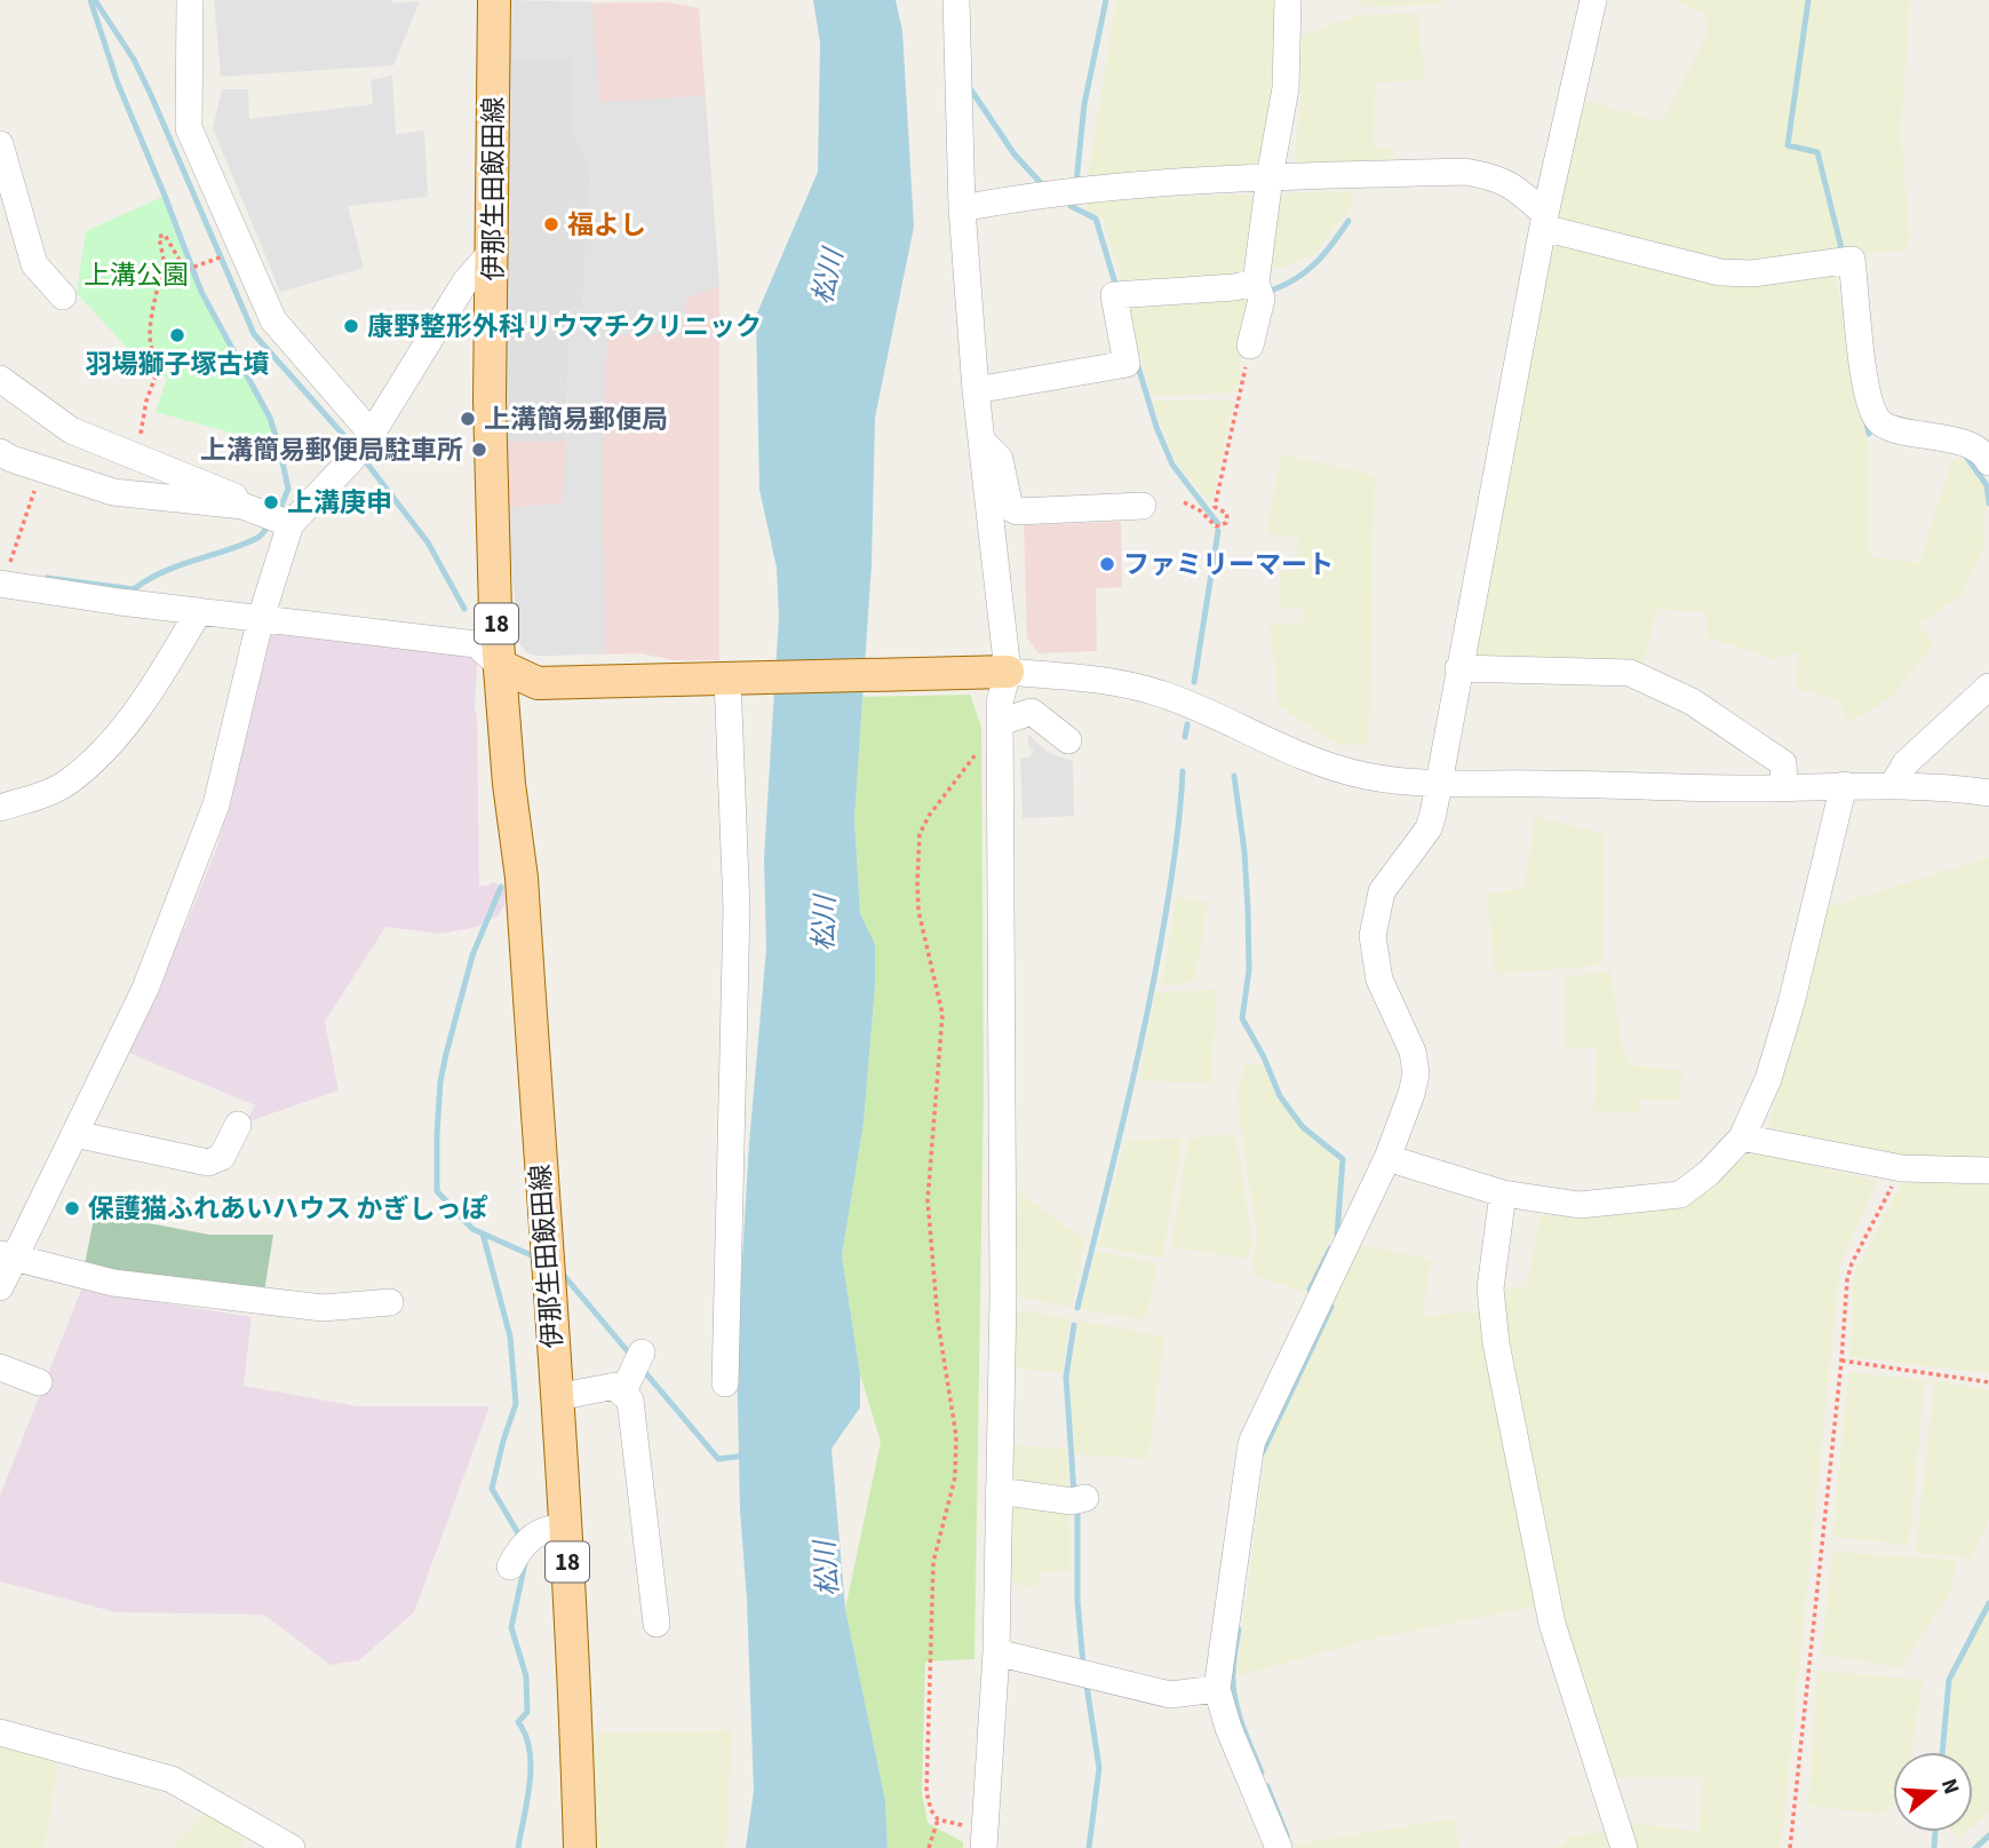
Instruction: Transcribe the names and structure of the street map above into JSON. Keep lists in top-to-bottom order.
{
  "streets": {
    "main road": ["伊那生田飯田線", "18"]
  },
  "crossings": [
    ["伊那生田飯田線", "18"]
  ],
  "water": ["松川"],
  "parks": ["上溝公園"],
  "places": [
    "福よし",
    "康野整形外科リウマチクリニック",
    "羽場獅子塚古墳",
    "上溝簡易郵便局",
    "上溝簡易郵便局駐車所",
    "上溝庚申",
    "ファミリーマート",
    "保護猫ふれあいハウス かぎしっぽ"
  ],
  "north": "right"
}
